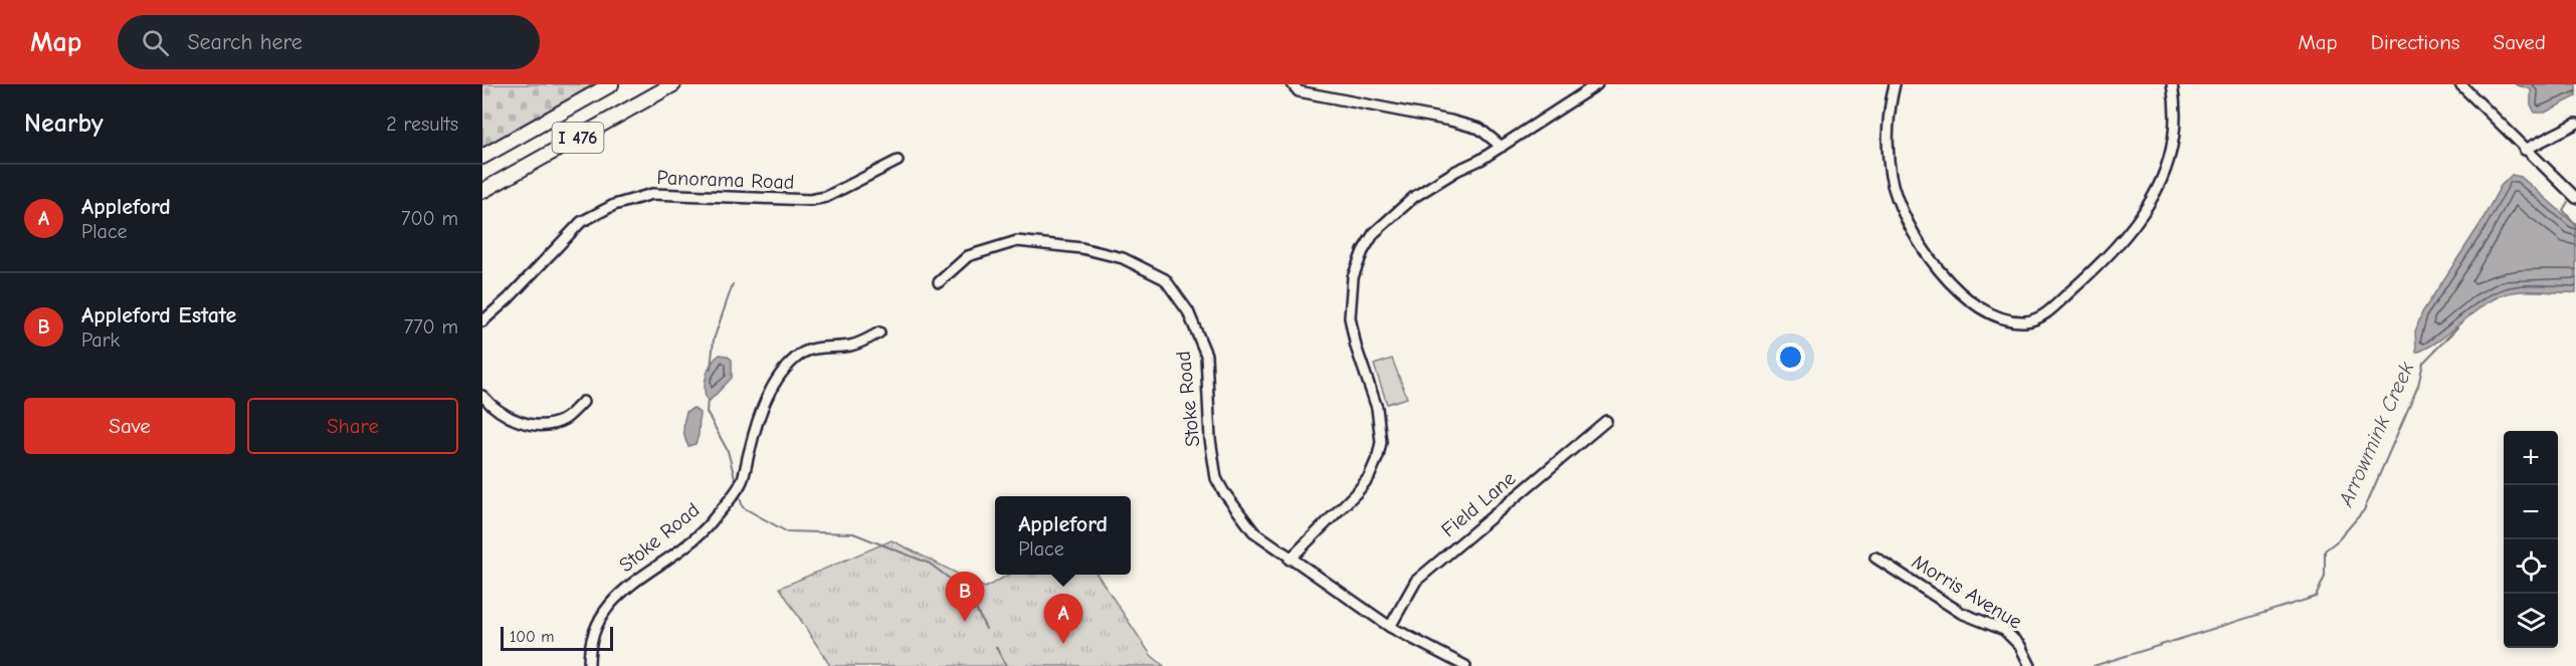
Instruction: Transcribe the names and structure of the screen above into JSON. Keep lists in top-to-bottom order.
{
  "streets": {
    "highway": ["I 476"],
    "street": [
      "Panorama Road",
      "Stoke Road",
      "Field Lane",
      "Morris Avenue"
    ]
  },
  "crossings": [
    ["Stoke Road", "Field Lane"]
  ],
  "water": ["Arrowmink Creek"],
  "scale_bar": "100 m",
  "page": {
    "header": "Map",
    "search": "Search here",
    "nav": ["Map", "Directions", "Saved"],
    "heading": ["Nearby", "2 results"],
    "list": [
      {
        "mark": "A",
        "name": "Appleford",
        "note": "Place",
        "value": "700 m"
      },
      {
        "mark": "B",
        "name": "Appleford Estate",
        "note": "Park",
        "value": "770 m"
      }
    ],
    "buttons": ["Save", "Share"],
    "map_buttons": ["+", "−"],
    "popup": ["Appleford", "Place"],
    "pins": ["B", "A"],
    "scale": "100 m"
  }
}
